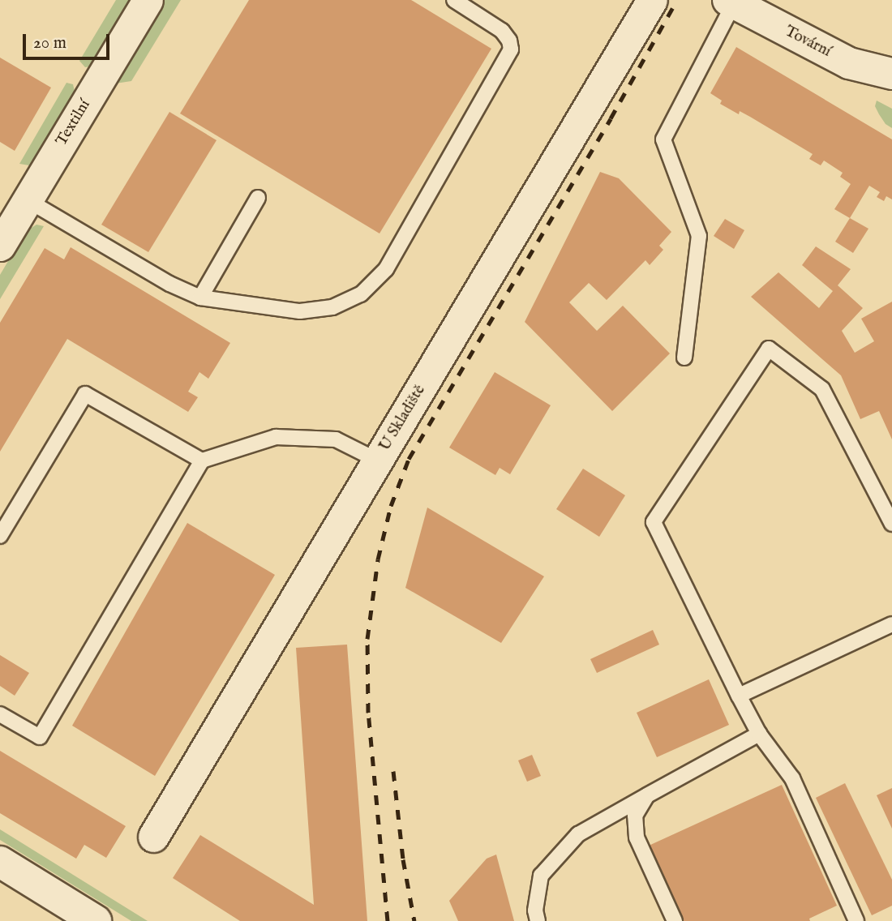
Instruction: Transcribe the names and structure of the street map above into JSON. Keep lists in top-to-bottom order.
{
  "streets": {
    "street": ["Tovární", "Textilní", "U Skladiště"]
  },
  "scale_bar": "20 m"
}
